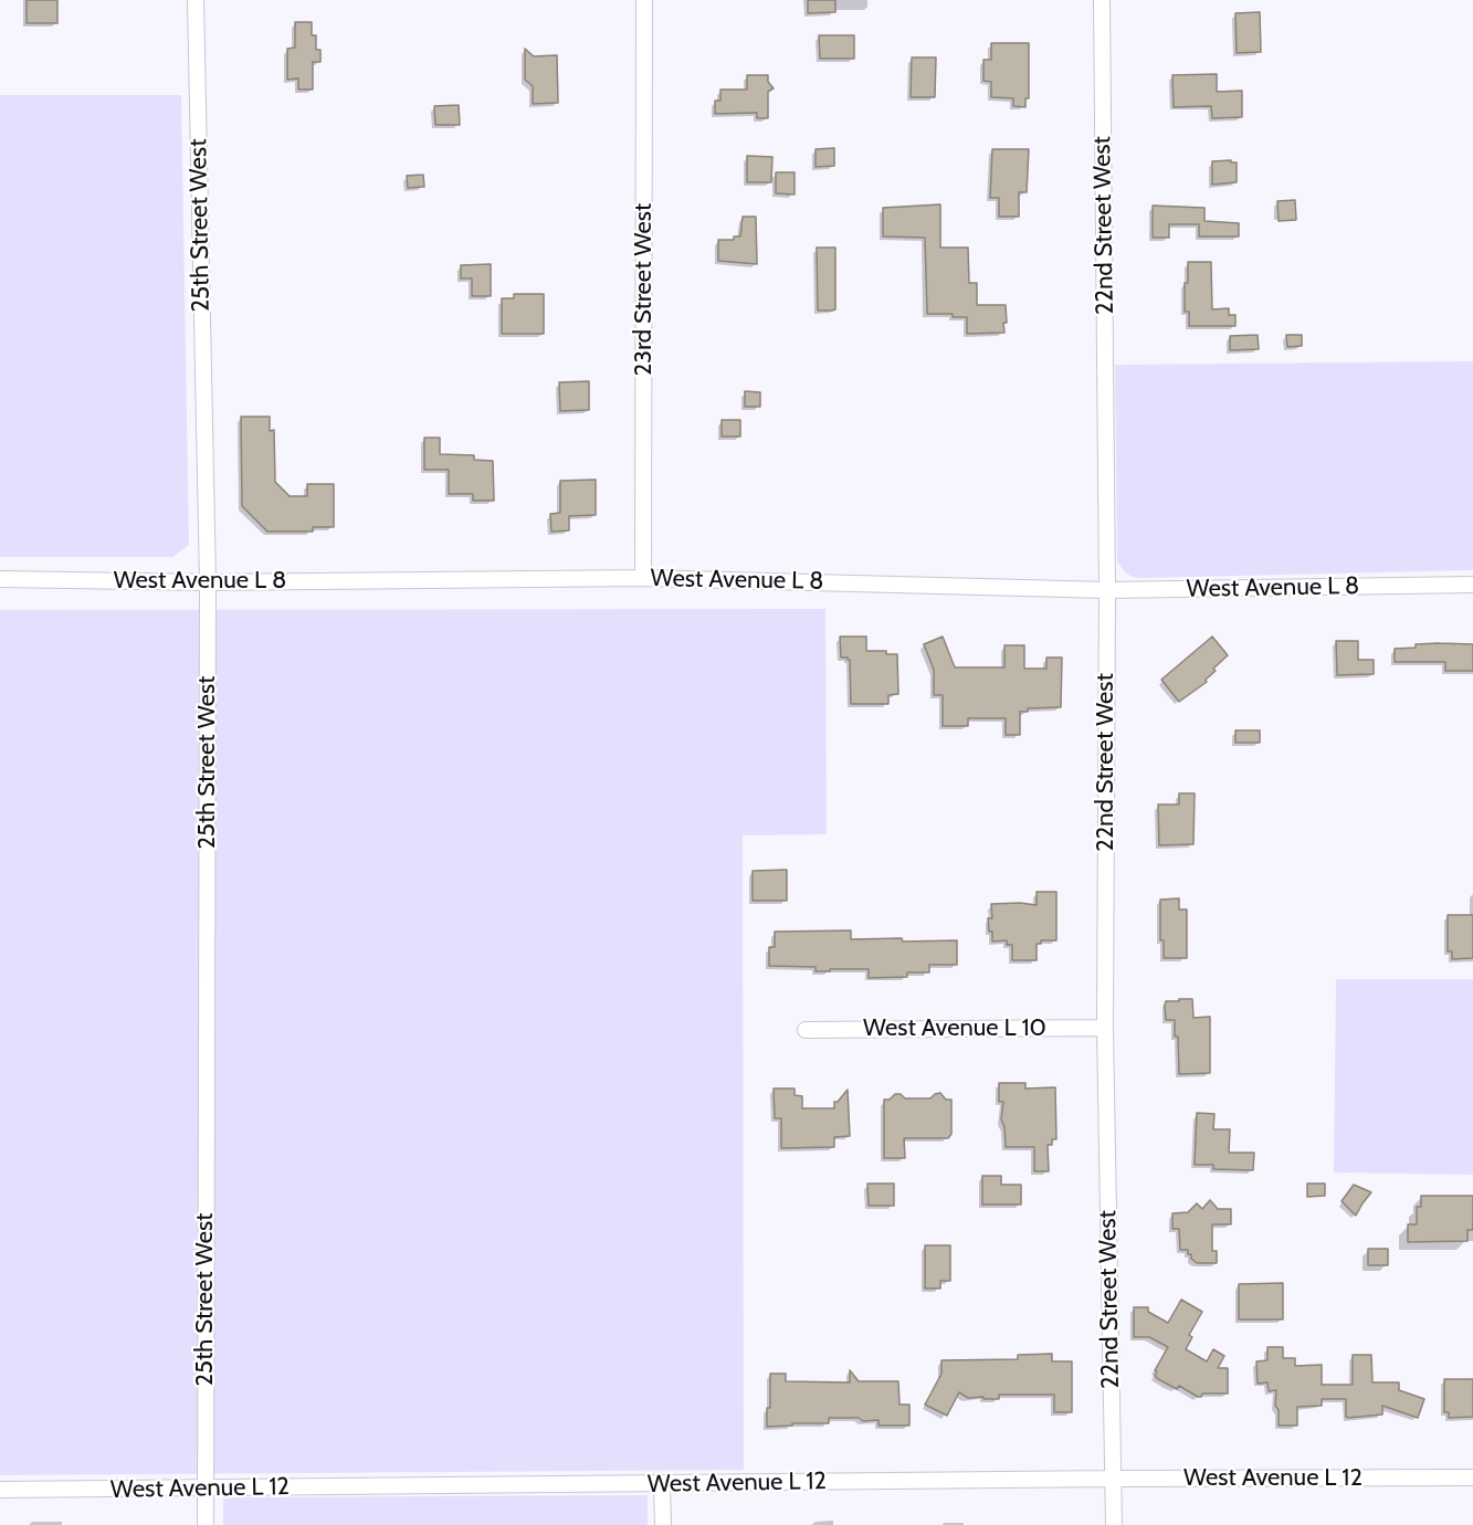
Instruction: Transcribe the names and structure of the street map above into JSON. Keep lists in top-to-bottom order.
{
  "streets": {
    "street": [
      "25th Street West",
      "22nd Street West",
      "23rd Street West",
      "West Avenue L 8",
      "West Avenue L 10",
      "West Avenue L 12"
    ]
  },
  "crossings": [
    ["25th Street West", "West Avenue L 8"],
    ["25th Street West", "West Avenue L 12"],
    ["22nd Street West", "West Avenue L 8"],
    ["22nd Street West", "West Avenue L 10"],
    ["22nd Street West", "West Avenue L 12"],
    ["23rd Street West", "West Avenue L 8"]
  ]
}
